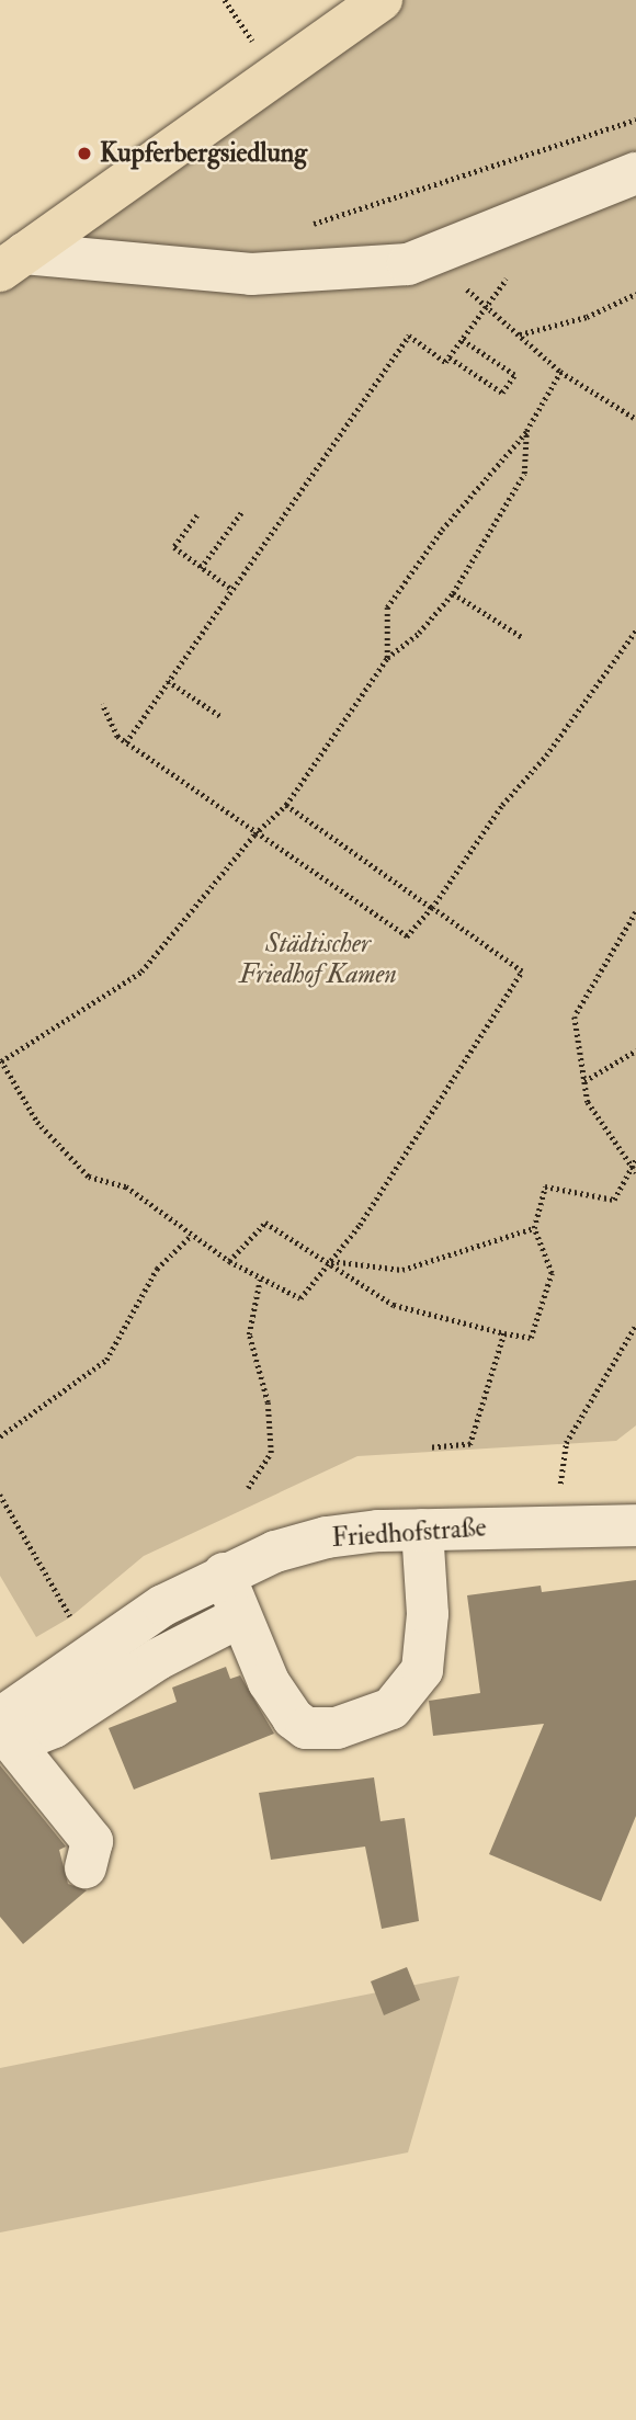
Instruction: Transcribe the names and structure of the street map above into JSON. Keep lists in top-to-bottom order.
{
  "streets": {
    "street": ["Friedhofstraße"]
  },
  "parks": ["Städtischer Friedhof Kamen"],
  "places": ["Kupferbergsiedlung"]
}
